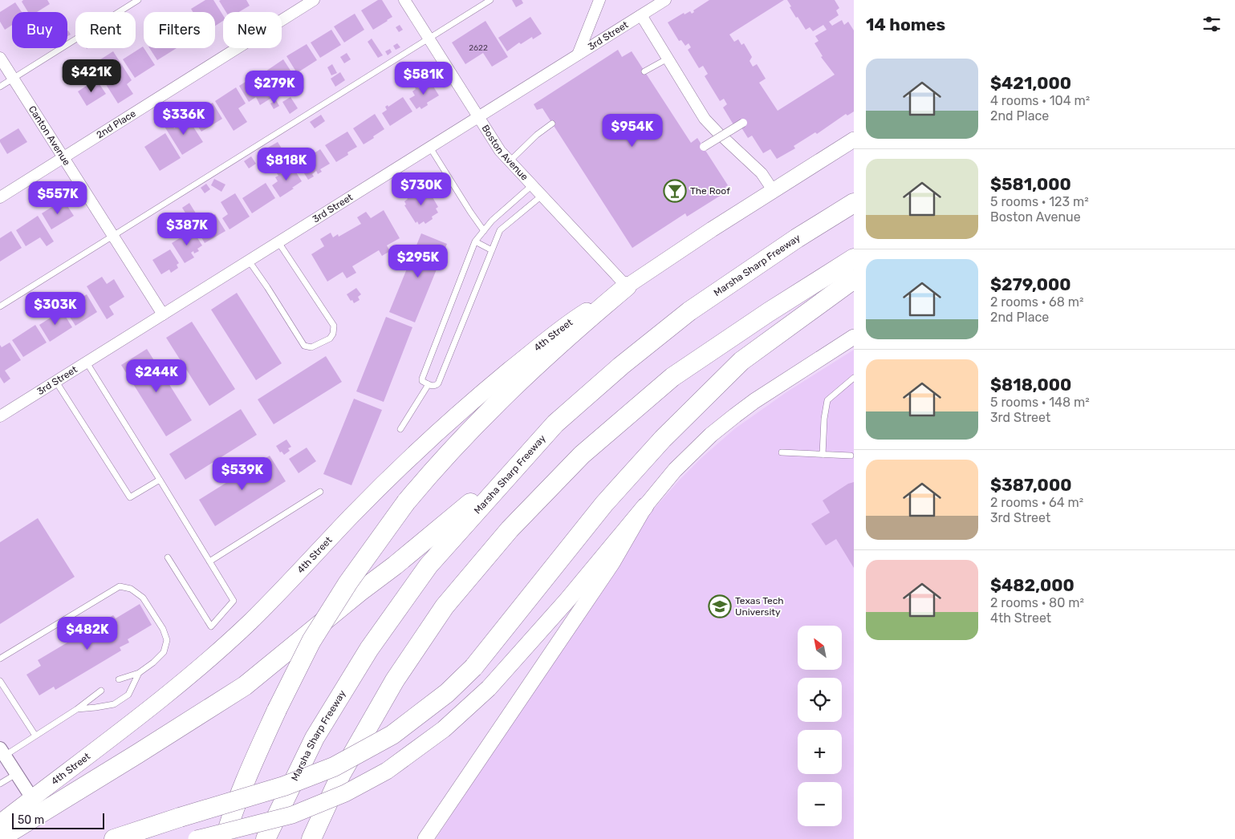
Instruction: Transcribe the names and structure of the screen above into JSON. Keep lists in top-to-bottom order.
{
  "streets": {
    "highway": ["Marsha Sharp Freeway"],
    "main road": ["4th Street"],
    "street": [
      "3rd Street",
      "2nd Place",
      "Canton Avenue",
      "Boston Avenue"
    ]
  },
  "crossings": [
    ["3rd Street", "Canton Avenue"],
    ["3rd Street", "Boston Avenue"],
    ["2nd Place", "Canton Avenue"],
    ["Boston Avenue", "4th Street"]
  ],
  "places": {
    "bar": ["The Roof"],
    "school or university": ["Texas Tech University"]
  },
  "house_numbers": ["2622"],
  "scale_bar": "50 m",
  "north": "top left",
  "page": {
    "heading": "14 homes",
    "chip": [
      "Buy",
      "Rent",
      "Filters",
      "New"
    ],
    "list": [
      {
        "name": "$421,000",
        "note": "4 rooms · 104 m² · 2nd Place"
      },
      {
        "name": "$581,000",
        "note": "5 rooms · 123 m² · Boston Avenue"
      },
      {
        "name": "$279,000",
        "note": "2 rooms · 68 m² · 2nd Place"
      },
      {
        "name": "$818,000",
        "note": "5 rooms · 148 m² · 3rd Street"
      },
      {
        "name": "$387,000",
        "note": "2 rooms · 64 m² · 3rd Street"
      },
      {
        "name": "$482,000",
        "note": "2 rooms · 80 m² · 4th Street"
      }
    ],
    "price": [
      "$421K",
      "$581K",
      "$279K",
      "$336K",
      "$954K",
      "$818K",
      "$730K",
      "$557K",
      "$387K",
      "$295K",
      "$303K",
      "$244K",
      "$539K",
      "$482K"
    ],
    "map_buttons": ["+", "−"],
    "scale": "50 m"
  }
}
